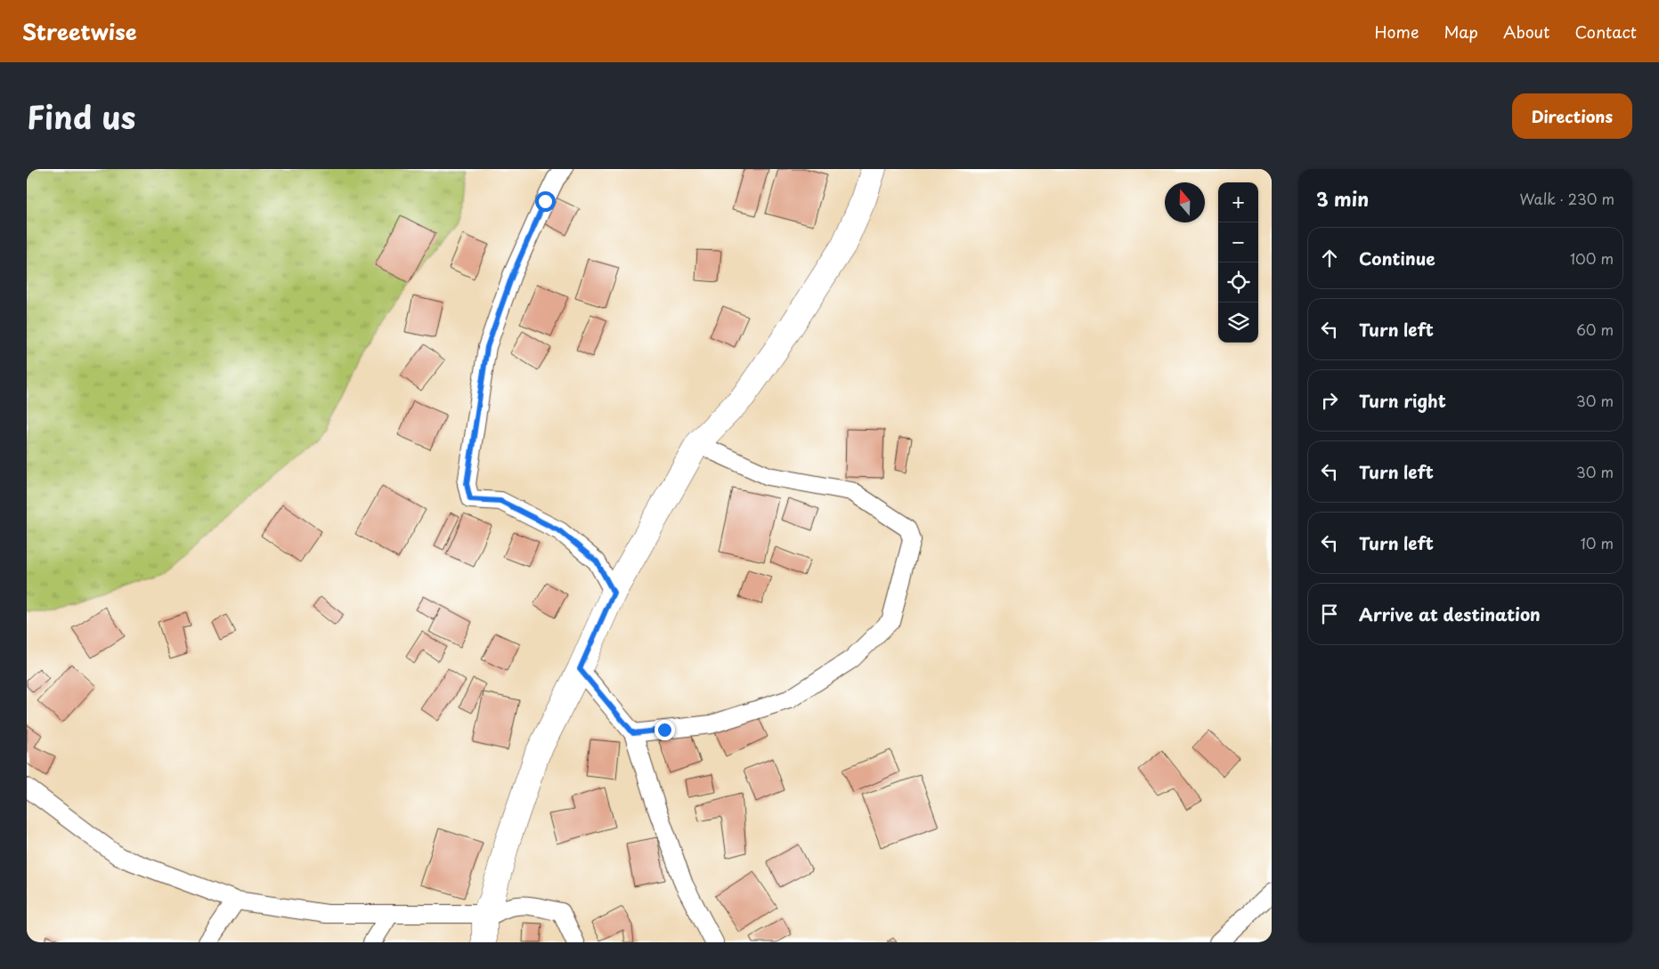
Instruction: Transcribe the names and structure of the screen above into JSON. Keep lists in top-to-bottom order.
{
  "north": "top",
  "page": {
    "header": "Streetwise",
    "nav": [
      "Home",
      "Map",
      "About",
      "Contact"
    ],
    "title": "Find us",
    "buttons": "Directions",
    "heading": ["3 min", "Walk · 230 m"],
    "map_buttons": ["+", "−"],
    "list": [
      ["Continue", "100 m"],
      ["Turn left", "60 m"],
      ["Turn right", "30 m"],
      ["Turn left", "30 m"],
      ["Turn left", "10 m"],
      "Arrive at destination"
    ]
  }
}
